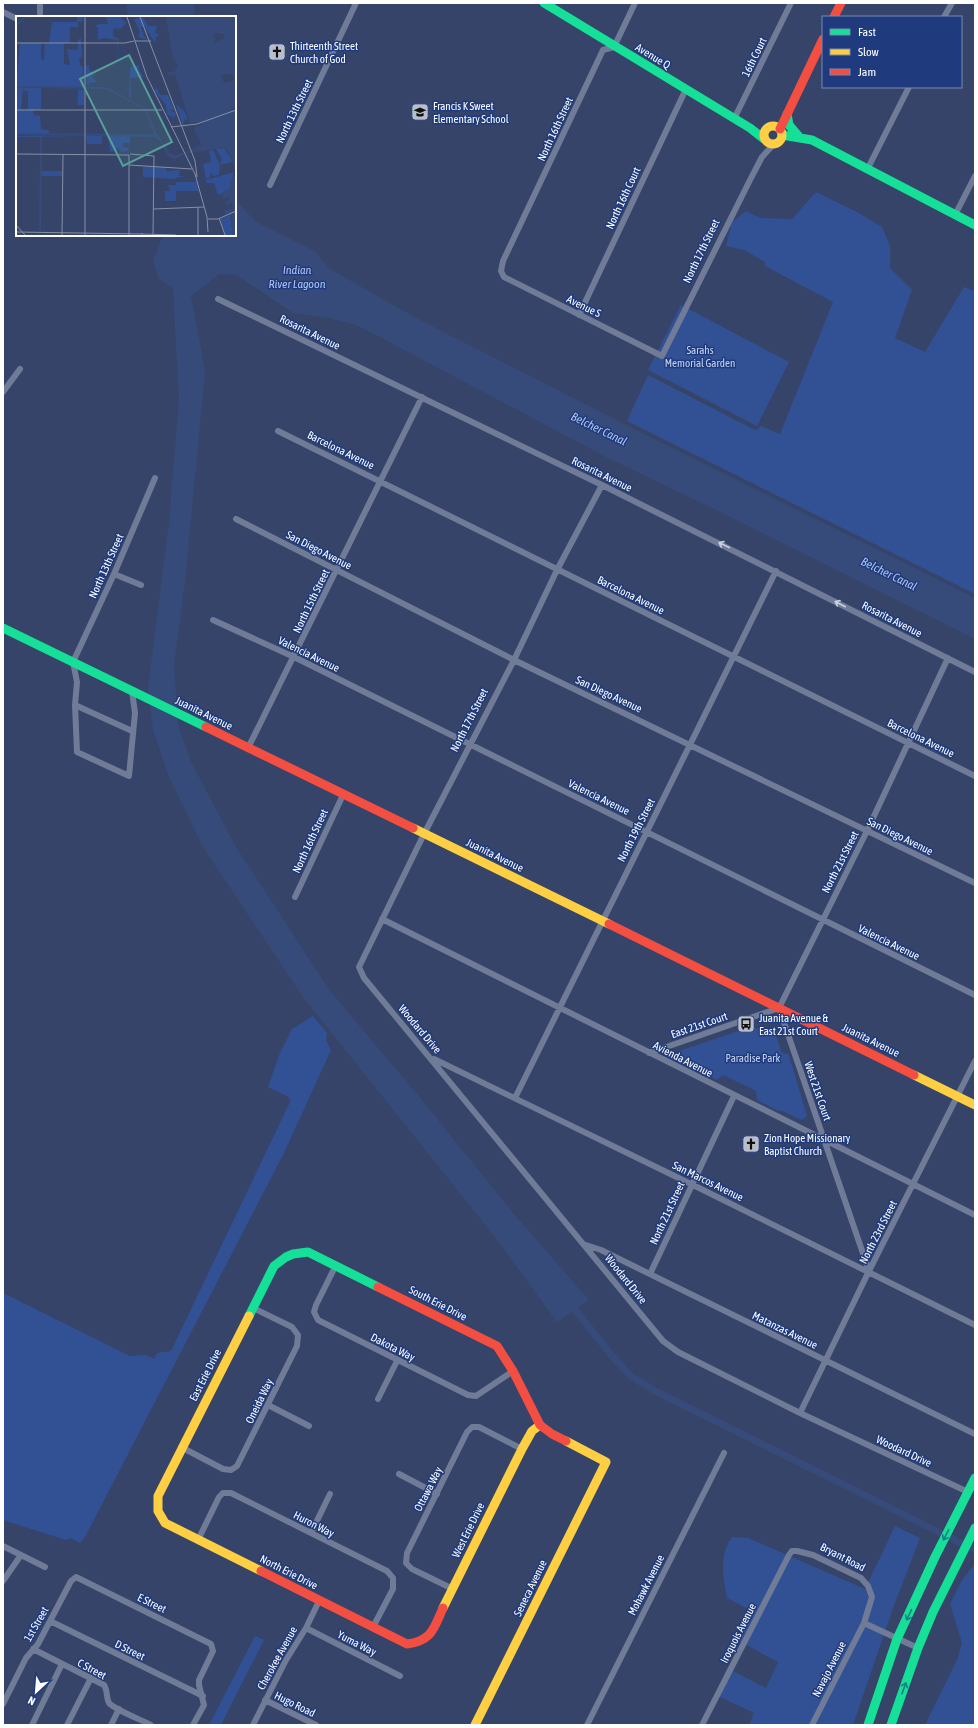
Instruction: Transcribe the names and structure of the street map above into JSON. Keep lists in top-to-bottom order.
{
  "streets": {
    "street": [
      "Avenue Q",
      "16th Court",
      "North 13th Street",
      "North 16th Street",
      "North 16th Court",
      "North 17th Street",
      "Avenue S",
      "Rosarita Avenue",
      "Barcelona Avenue",
      "San Diego Avenue",
      "North 15th Street",
      "Valencia Avenue",
      "Juanita Avenue",
      "North 19th Street",
      "North 21st Street",
      "East 21st Court",
      "Woodard Drive",
      "Avienda Avenue",
      "West 21st Court",
      "San Marcos Avenue",
      "North 23rd Street",
      "South Erie Drive",
      "Matanzas Avenue",
      "Dakota Way",
      "East Erie Drive",
      "Oneida Way",
      "Ottawa Way",
      "Huron Way",
      "West Erie Drive",
      "Bryant Road",
      "North Erie Drive",
      "Mohawk Avenue",
      "Seneca Avenue",
      "E Street",
      "1st Street",
      "Iroquois Avenue",
      "Yuma Way",
      "D Street",
      "Cherokee Avenue",
      "C Street",
      "Navajo Avenue",
      "Hugo Road"
    ]
  },
  "crossings": [
    ["Avenue Q", "16th Court"],
    ["Avenue Q", "North 16th Street"],
    ["Avenue Q", "North 16th Court"],
    ["Avenue Q", "North 17th Street"],
    ["North 13th Street", "Juanita Avenue"],
    ["North 16th Street", "Avenue S"],
    ["North 16th Street", "Juanita Avenue"],
    ["North 16th Court", "Avenue S"],
    ["North 17th Street", "Avenue S"],
    ["North 17th Street", "Rosarita Avenue"],
    ["North 17th Street", "Barcelona Avenue"],
    ["North 17th Street", "San Diego Avenue"],
    ["North 17th Street", "Valencia Avenue"],
    ["North 17th Street", "Juanita Avenue"],
    ["North 17th Street", "Woodard Drive"],
    ["North 17th Street", "Avienda Avenue"],
    ["Rosarita Avenue", "North 15th Street"],
    ["Rosarita Avenue", "North 19th Street"],
    ["Rosarita Avenue", "North 21st Street"],
    ["Barcelona Avenue", "North 15th Street"],
    ["Barcelona Avenue", "North 19th Street"],
    ["Barcelona Avenue", "North 21st Street"],
    ["San Diego Avenue", "North 15th Street"],
    ["San Diego Avenue", "North 19th Street"],
    ["San Diego Avenue", "North 21st Street"],
    ["North 15th Street", "Valencia Avenue"],
    ["North 15th Street", "Juanita Avenue"],
    ["Valencia Avenue", "North 19th Street"],
    ["Valencia Avenue", "North 21st Street"],
    ["Juanita Avenue", "North 19th Street"],
    ["Juanita Avenue", "North 21st Street"],
    ["Juanita Avenue", "East 21st Court"],
    ["Juanita Avenue", "West 21st Court"],
    ["Juanita Avenue", "North 23rd Street"],
    ["North 19th Street", "Avienda Avenue"],
    ["North 19th Street", "San Marcos Avenue"],
    ["North 21st Street", "East 21st Court"],
    ["North 21st Street", "Avienda Avenue"],
    ["North 21st Street", "West 21st Court"],
    ["North 21st Street", "San Marcos Avenue"],
    ["North 21st Street", "Matanzas Avenue"],
    ["East 21st Court", "Avienda Avenue"],
    ["East 21st Court", "West 21st Court"],
    ["Woodard Drive", "San Marcos Avenue"],
    ["Woodard Drive", "North 23rd Street"],
    ["Woodard Drive", "Matanzas Avenue"],
    ["Avienda Avenue", "West 21st Court"],
    ["Avienda Avenue", "North 23rd Street"],
    ["West 21st Court", "San Marcos Avenue"],
    ["West 21st Court", "North 23rd Street"],
    ["San Marcos Avenue", "North 23rd Street"],
    ["North 23rd Street", "Matanzas Avenue"],
    ["South Erie Drive", "Dakota Way"],
    ["South Erie Drive", "East Erie Drive"],
    ["South Erie Drive", "West Erie Drive"],
    ["South Erie Drive", "Seneca Avenue"],
    ["East Erie Drive", "Oneida Way"],
    ["East Erie Drive", "North Erie Drive"],
    ["Ottawa Way", "West Erie Drive"],
    ["Huron Way", "North Erie Drive"],
    ["West Erie Drive", "North Erie Drive"],
    ["West Erie Drive", "Seneca Avenue"],
    ["Bryant Road", "Iroquois Avenue"],
    ["Bryant Road", "Navajo Avenue"],
    ["North Erie Drive", "Cherokee Avenue"],
    ["E Street", "1st Street"],
    ["E Street", "D Street"],
    ["1st Street", "D Street"],
    ["1st Street", "C Street"],
    ["Yuma Way", "Cherokee Avenue"],
    ["Cherokee Avenue", "Hugo Road"]
  ],
  "one_way": ["Rosarita Avenue"],
  "water": ["Indian River Lagoon", "Belcher Canal"],
  "parks": ["Sarahs Memorial Garden", "Paradise Park"],
  "places": {
    "church": ["Thirteenth Street Church of God", "Zion Hope Missionary Baptist Church"],
    "school or university": ["Francis K Sweet Elementary School"],
    "bus stop": ["Juanita Avenue & East 21st Court"]
  },
  "legend": ["Fast", "Slow", "Jam"],
  "north": "bottom left"
}
